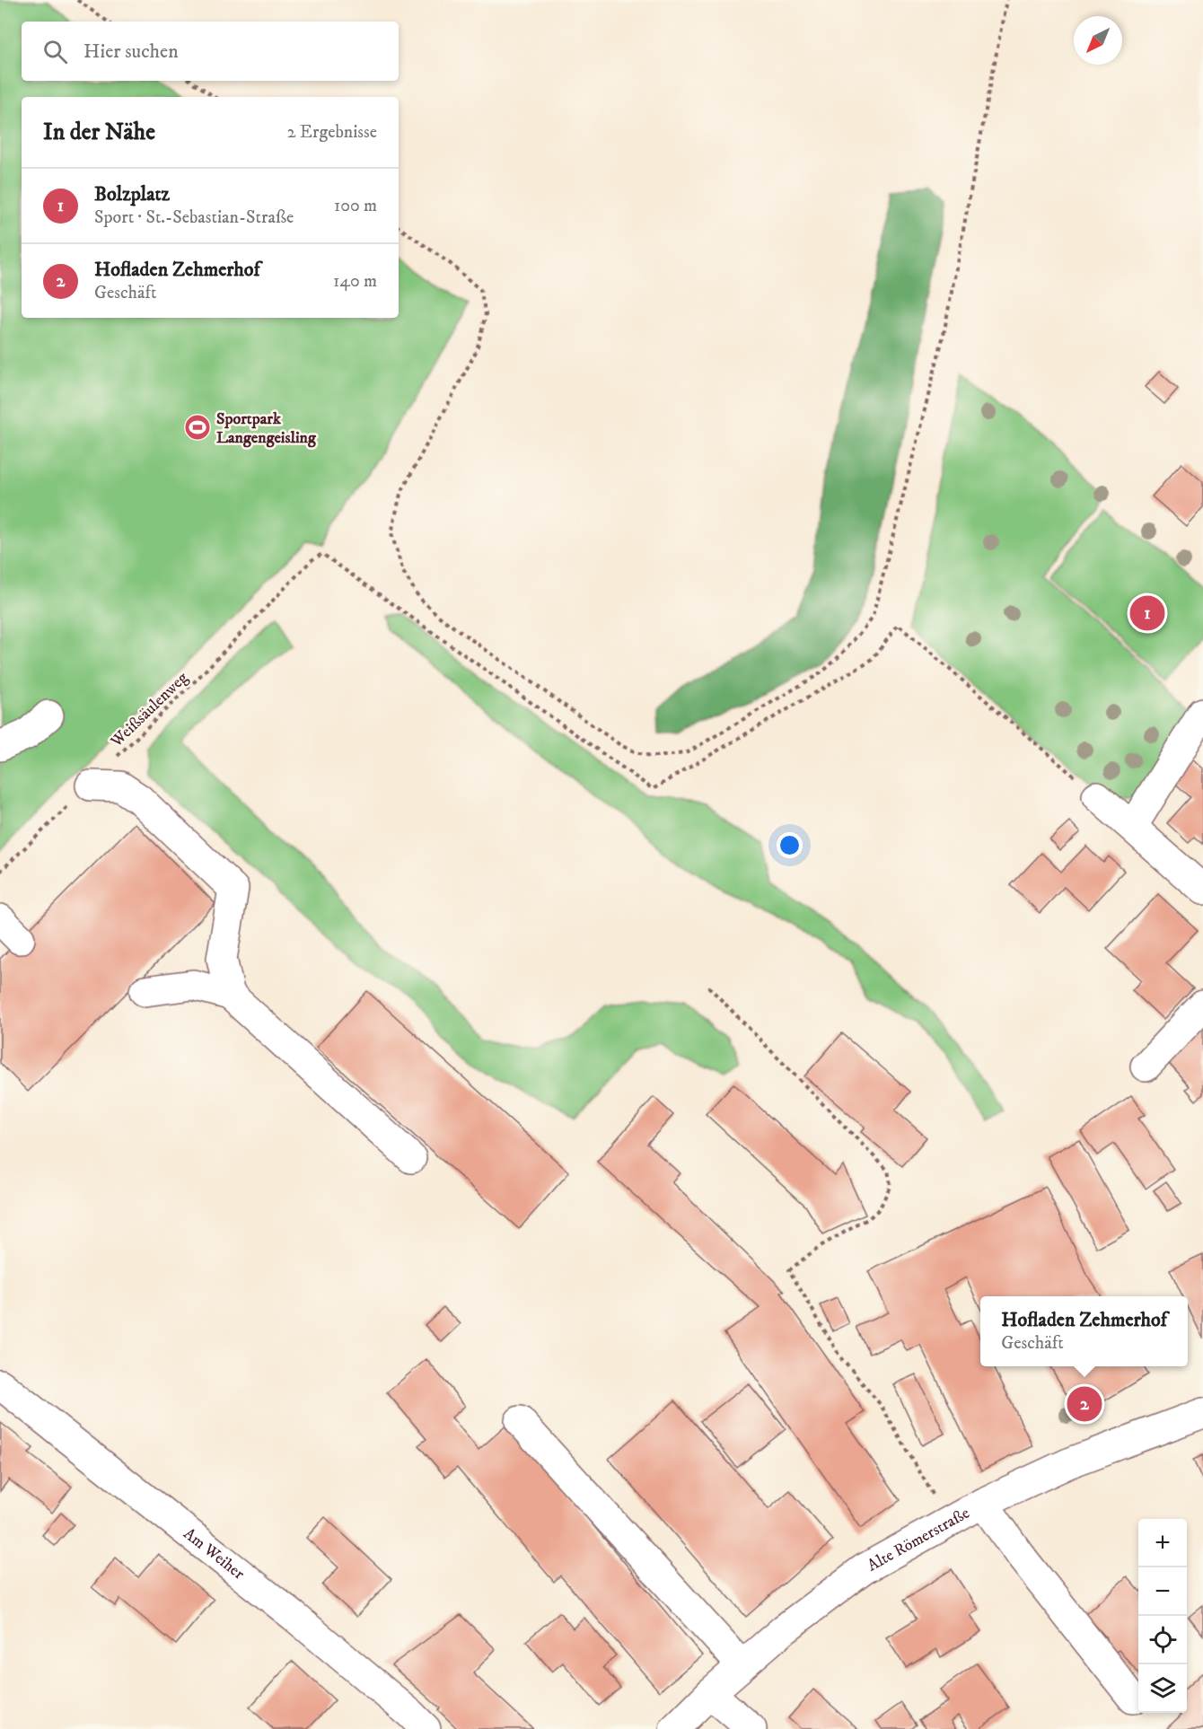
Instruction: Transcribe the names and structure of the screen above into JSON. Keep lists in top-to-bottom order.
{
  "streets": {
    "street": ["Alte Römerstraße", "Am Weiher"],
    "path": ["Weißsäulenweg"]
  },
  "places": {
    "sports": ["Sportpark Langengeisling"]
  },
  "north": "bottom left",
  "page": {
    "search": "Hier suchen",
    "heading": ["In der Nähe", "2 Ergebnisse"],
    "list": [
      {
        "mark": "1",
        "name": "Bolzplatz",
        "note": "Sport · St.-Sebastian-Straße",
        "value": "100 m"
      },
      {
        "mark": "2",
        "name": "Hofladen Zehmerhof",
        "note": "Geschäft",
        "value": "140 m"
      }
    ],
    "pins": ["1", "2"],
    "popup": ["Hofladen Zehmerhof", "Geschäft"],
    "map_buttons": ["+", "−"]
  }
}
